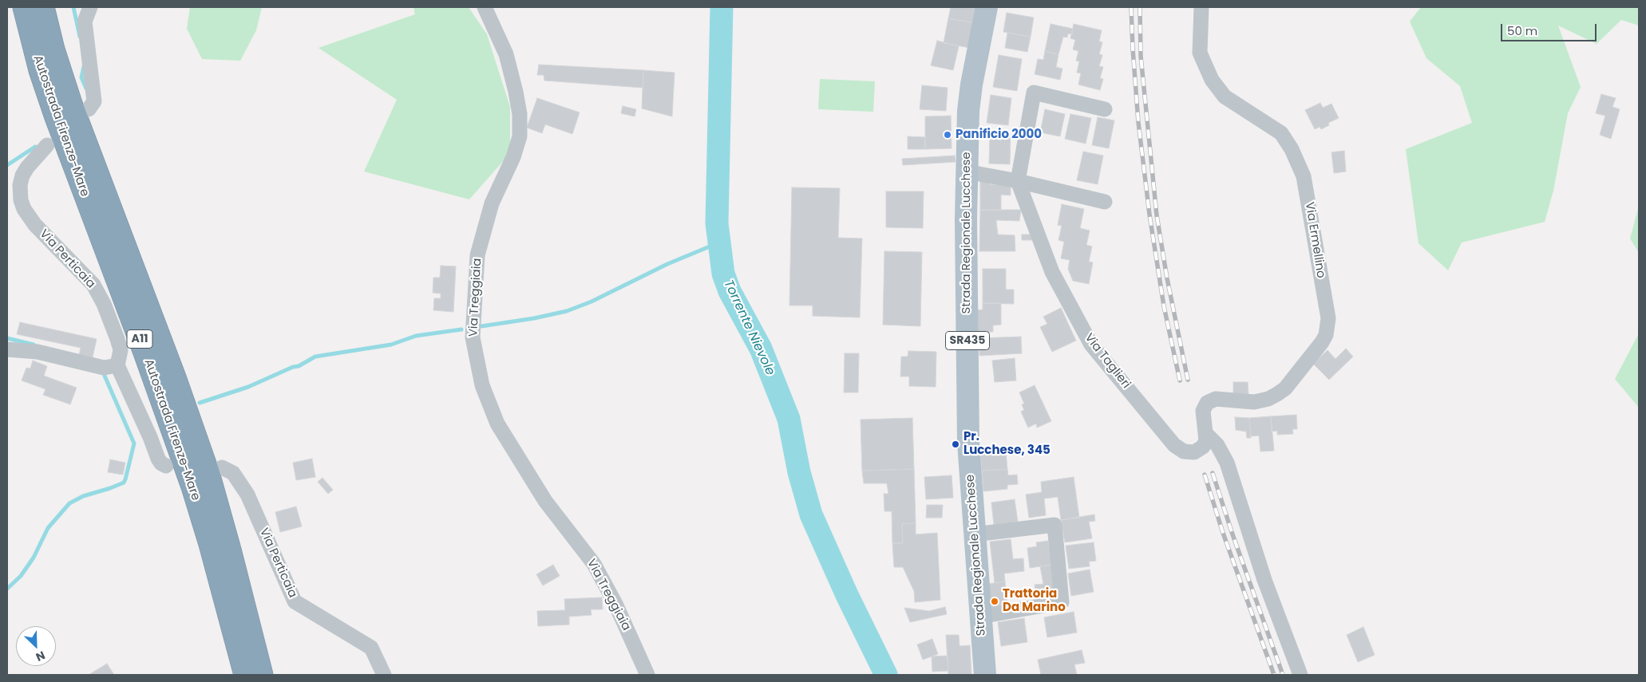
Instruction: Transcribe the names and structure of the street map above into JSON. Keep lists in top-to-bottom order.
{
  "streets": {
    "highway": ["Autostrada Firenze-Mare", "A11"],
    "main road": ["Strada Regionale Lucchese", "SR435"],
    "street": [
      "Via Ermellino",
      "Via Perticaia",
      "Via Treggiaia",
      "Via Taglieri"
    ]
  },
  "crossings": [
    ["Via Ermellino", "Via Taglieri"]
  ],
  "water": ["Torrente Nievole"],
  "places": ["Panificio 2000", "Pr. Lucchese, 345", "Trattoria Da Marino"],
  "scale_bar": "50 m",
  "north": "bottom right"
}
